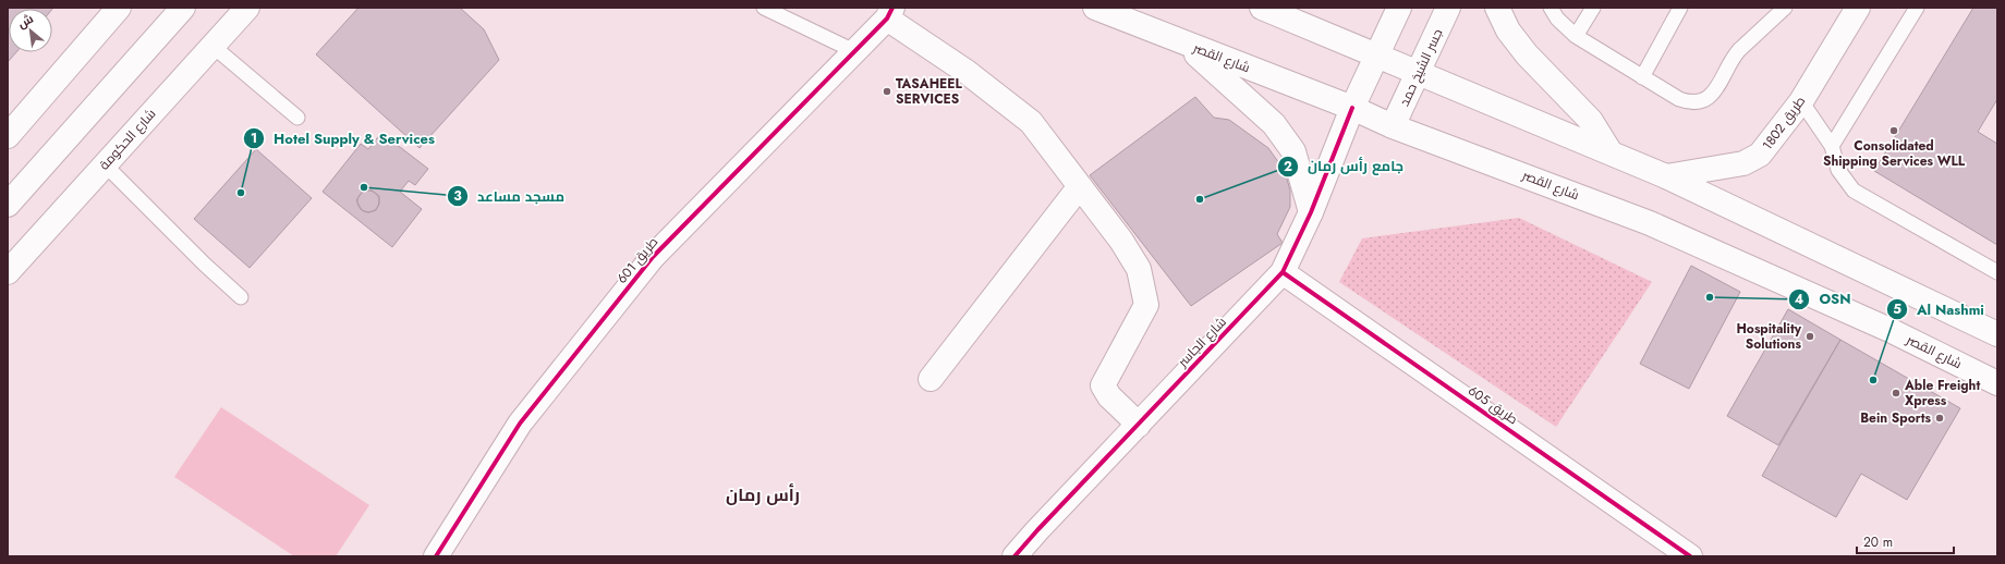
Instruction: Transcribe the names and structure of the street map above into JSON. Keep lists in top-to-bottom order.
{
  "streets": {
    "main road": [
      "شارع القصر",
      "جسر الشيخ حمد",
      "طريق 1802",
      "شارع الحكومة",
      "طريق 601",
      "شارع الجاسر",
      "طريق 605"
    ]
  },
  "crossings": [
    ["شارع القصر", "جسر الشيخ حمد"],
    ["شارع القصر", "شارع الجاسر"],
    ["شارع الجاسر", "طريق 605"]
  ],
  "districts": ["رأس رمان"],
  "places": [
    "TASAHEEL SERVICES",
    "Consolidated Shipping Services WLL",
    "مسجد مساعد",
    "Hotel Supply & Services",
    "جامع رأس رمان",
    "OSN",
    "Hospitality Solutions",
    "Al Nashmi",
    "Able Freight Xpress",
    "Bein Sports"
  ],
  "scale_bar": "20 m",
  "north": "top left"
}
